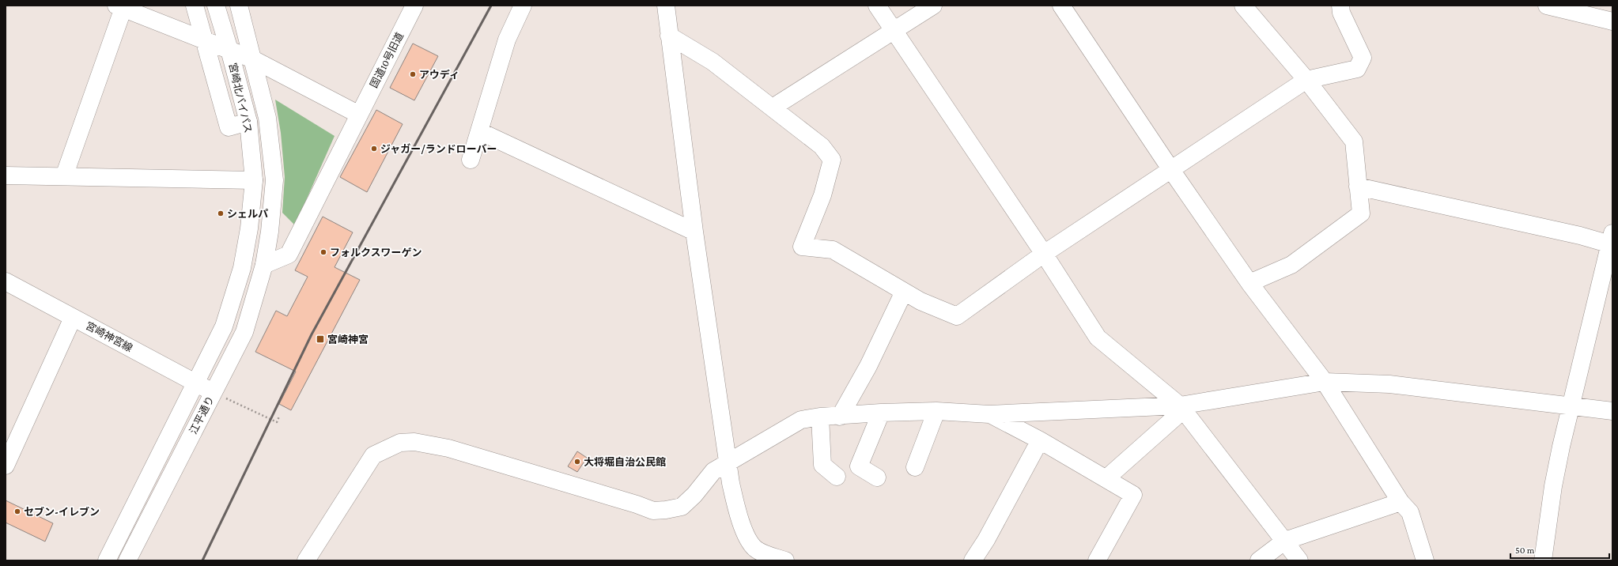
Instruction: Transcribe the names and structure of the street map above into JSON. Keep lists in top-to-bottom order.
{
  "streets": {
    "main road": [
      "国道10号旧道",
      "宮崎北バイパス",
      "宮崎神宮線",
      "江平通り"
    ]
  },
  "crossings": [
    ["国道10号旧道", "宮崎北バイパス"],
    ["国道10号旧道", "江平通り"],
    ["宮崎北バイパス", "江平通り"],
    ["宮崎神宮線", "江平通り"]
  ],
  "places": {
    "other": [
      "アウディ",
      "ジャガー/ランドローバー",
      "シェルパ",
      "フォルクスワーゲン",
      "大将堀自治公民館",
      "セブン-イレブン"
    ],
    "transit": ["宮崎神宮"]
  },
  "scale_bar": "50 m"
}
